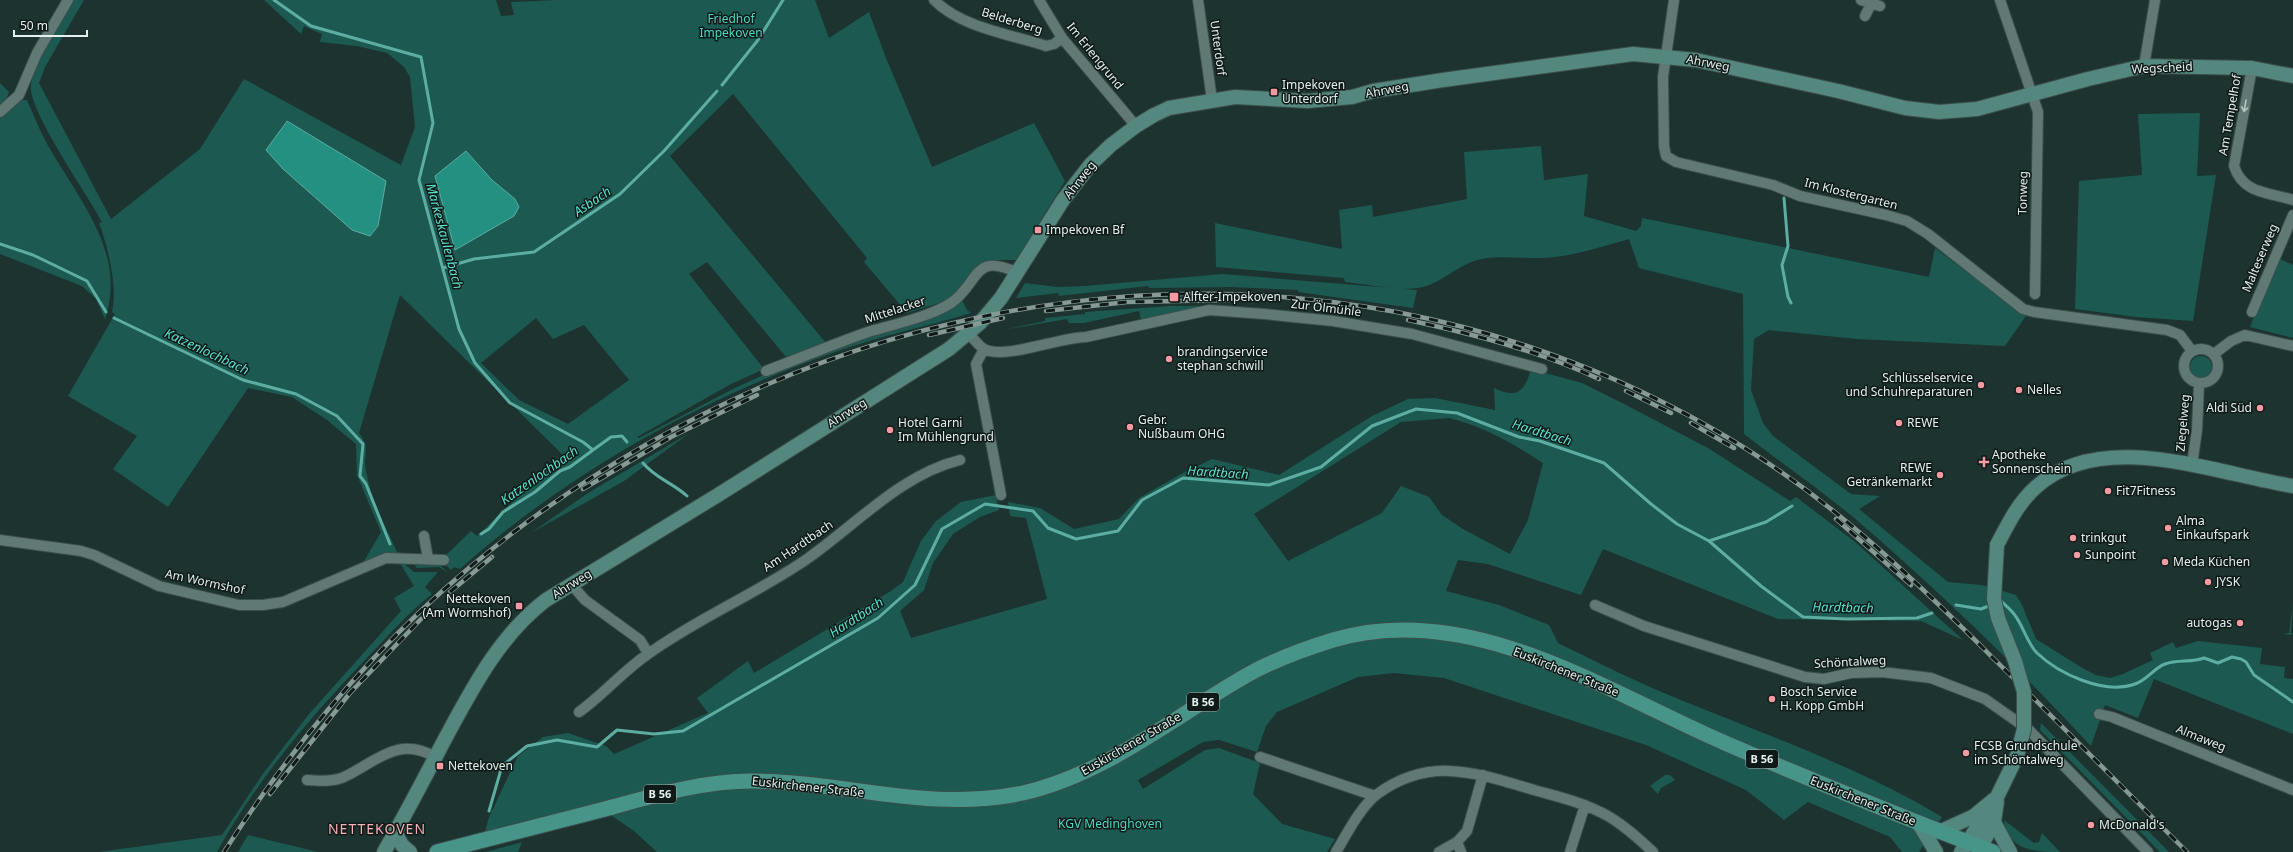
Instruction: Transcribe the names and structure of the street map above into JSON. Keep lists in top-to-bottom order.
{
  "streets": {
    "main road": ["Euskirchener Straße", "B 56"],
    "street": [
      "Belderberg",
      "Unterdorf",
      "Im Erlengrund",
      "Ahrweg",
      "Wegscheid",
      "Am Tempelhof",
      "Tonweg",
      "Im Klostergarten",
      "Malteserweg",
      "Zur Ölmühle",
      "Mittelacker",
      "Ziegelweg",
      "Am Hardtbach",
      "Am Wormshof",
      "Schöntalweg",
      "Almaweg"
    ]
  },
  "crossings": [
    ["Belderberg", "Im Erlengrund"],
    ["Unterdorf", "Ahrweg"],
    ["Im Erlengrund", "Ahrweg"],
    ["Ahrweg", "Wegscheid"],
    ["Ahrweg", "Tonweg"],
    ["Ahrweg", "Im Klostergarten"],
    ["Ahrweg", "Mittelacker"],
    ["Wegscheid", "Am Tempelhof"],
    ["Wegscheid", "Tonweg"],
    ["Im Klostergarten", "Ziegelweg"]
  ],
  "one_way": ["Am Tempelhof"],
  "districts": ["NETTEKOVEN"],
  "water": [
    "Asbach",
    "Markeskaulenbach",
    "Katzenlochbach",
    "Hardtbach"
  ],
  "parks": ["Friedhof Impekoven", "KGV Medinghoven"],
  "places": {
    "transit": [
      "Impekoven Unterdorf",
      "Impekoven Bf",
      "Alfter-Impekoven",
      "Nettekoven (Am Wormshof)",
      "Nettekoven"
    ],
    "other": [
      "brandingservice stephan schwill",
      "Schlüsselservice und Schuhreparaturen",
      "Nelles",
      "Aldi Süd",
      "REWE",
      "Gebr. Nußbaum OHG",
      "Hotel Garni Im Mühlengrund",
      "REWE Getränkemarkt",
      "Fit7Fitness",
      "Alma Einkaufspark",
      "trinkgut",
      "Sunpoint",
      "Meda Küchen",
      "JYSK",
      "autogas",
      "Bosch Service H. Kopp GmbH",
      "FCSB Grundschule im Schöntalweg",
      "McDonald's"
    ],
    "health": ["Apotheke Sonnenschein"]
  },
  "scale_bar": "50 m"
}
